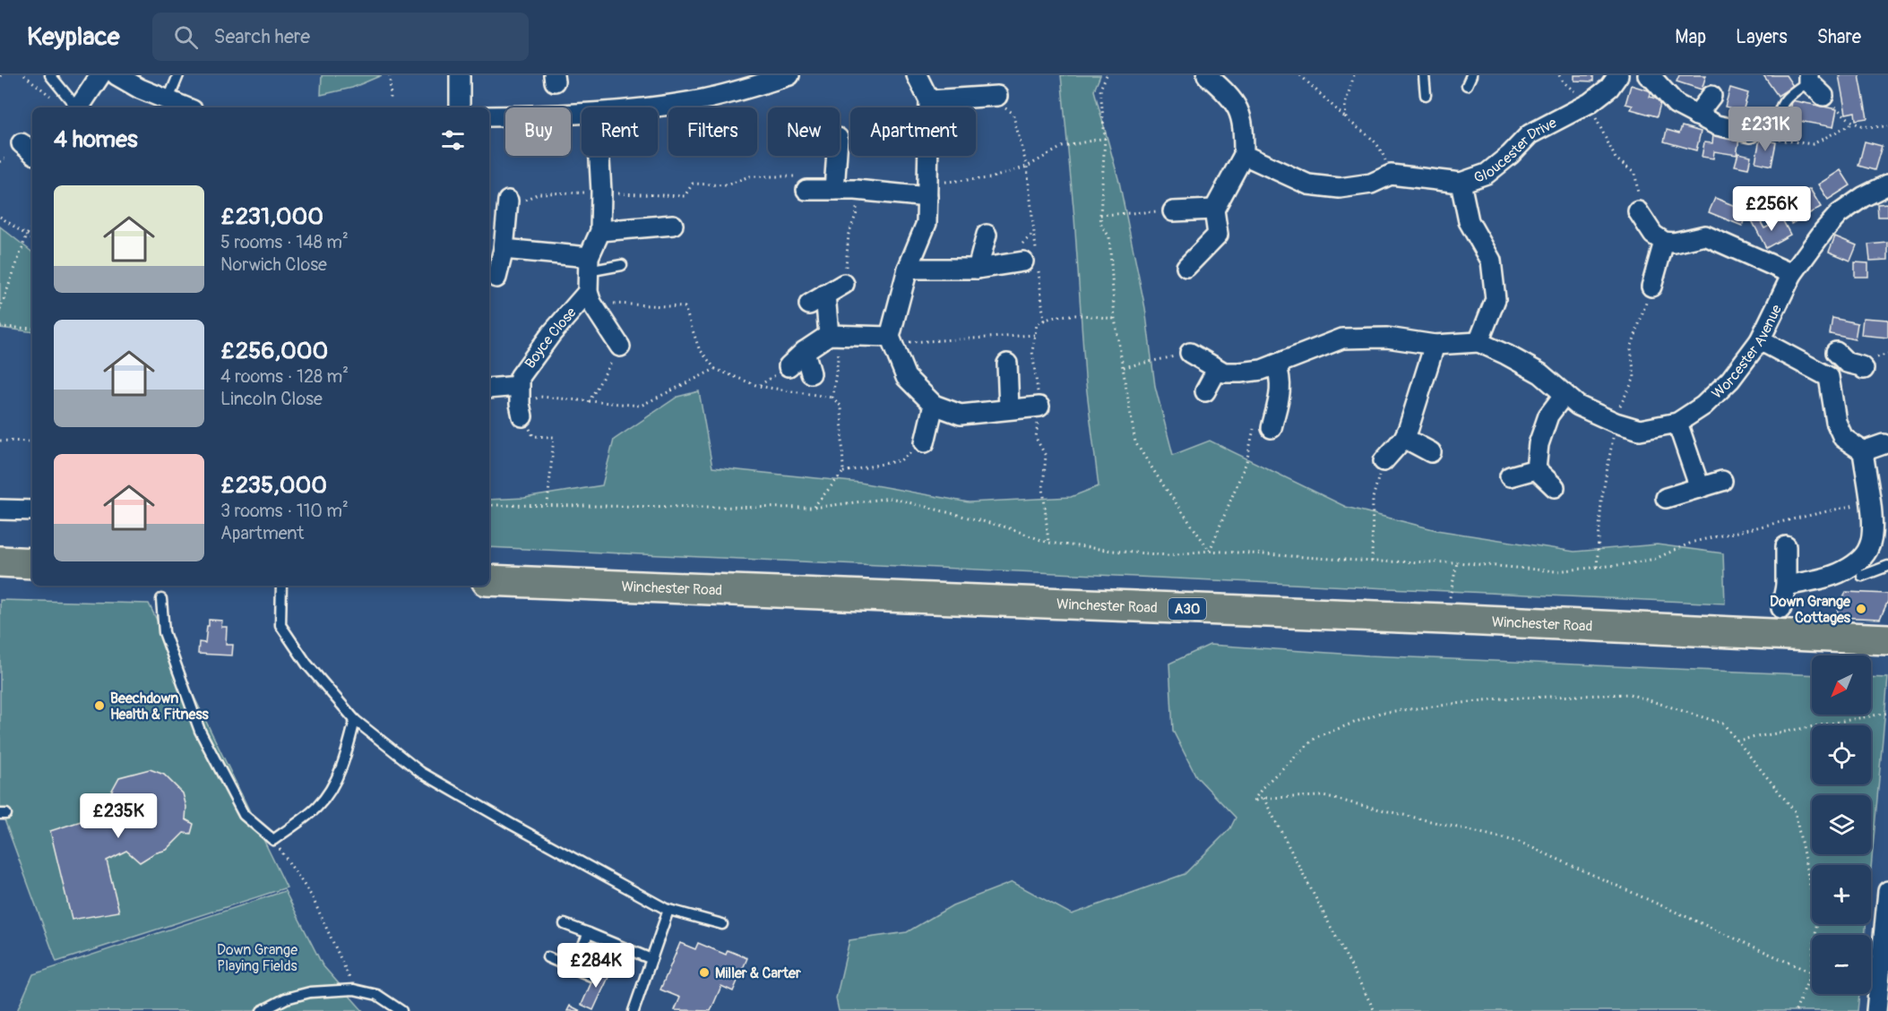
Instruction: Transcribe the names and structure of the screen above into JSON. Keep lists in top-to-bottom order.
{
  "streets": {
    "main road": ["Winchester Road", "A30"],
    "street": ["Gloucester Drive", "Boyce Close", "Worcester Avenue"]
  },
  "parks": ["Down Grange Playing Fields"],
  "places": ["Down Grange Cottages", "Beechdown Health & Fitness", "Miller & Carter"],
  "north": "bottom left",
  "page": {
    "header": "Keyplace",
    "search": "Search here",
    "nav": ["Map", "Layers", "Share"],
    "price": [
      "£231K",
      "£256K",
      "£235K",
      "£284K"
    ],
    "chip": [
      "Buy",
      "Rent",
      "Filters",
      "New",
      "Apartment"
    ],
    "heading": "4 homes",
    "list": [
      {
        "name": "£231,000",
        "note": "5 rooms · 148 m² · Norwich Close"
      },
      {
        "name": "£256,000",
        "note": "4 rooms · 128 m² · Lincoln Close"
      },
      {
        "name": "£235,000",
        "note": "3 rooms · 110 m² · Apartment"
      }
    ],
    "map_buttons": ["+", "−"]
  }
}
